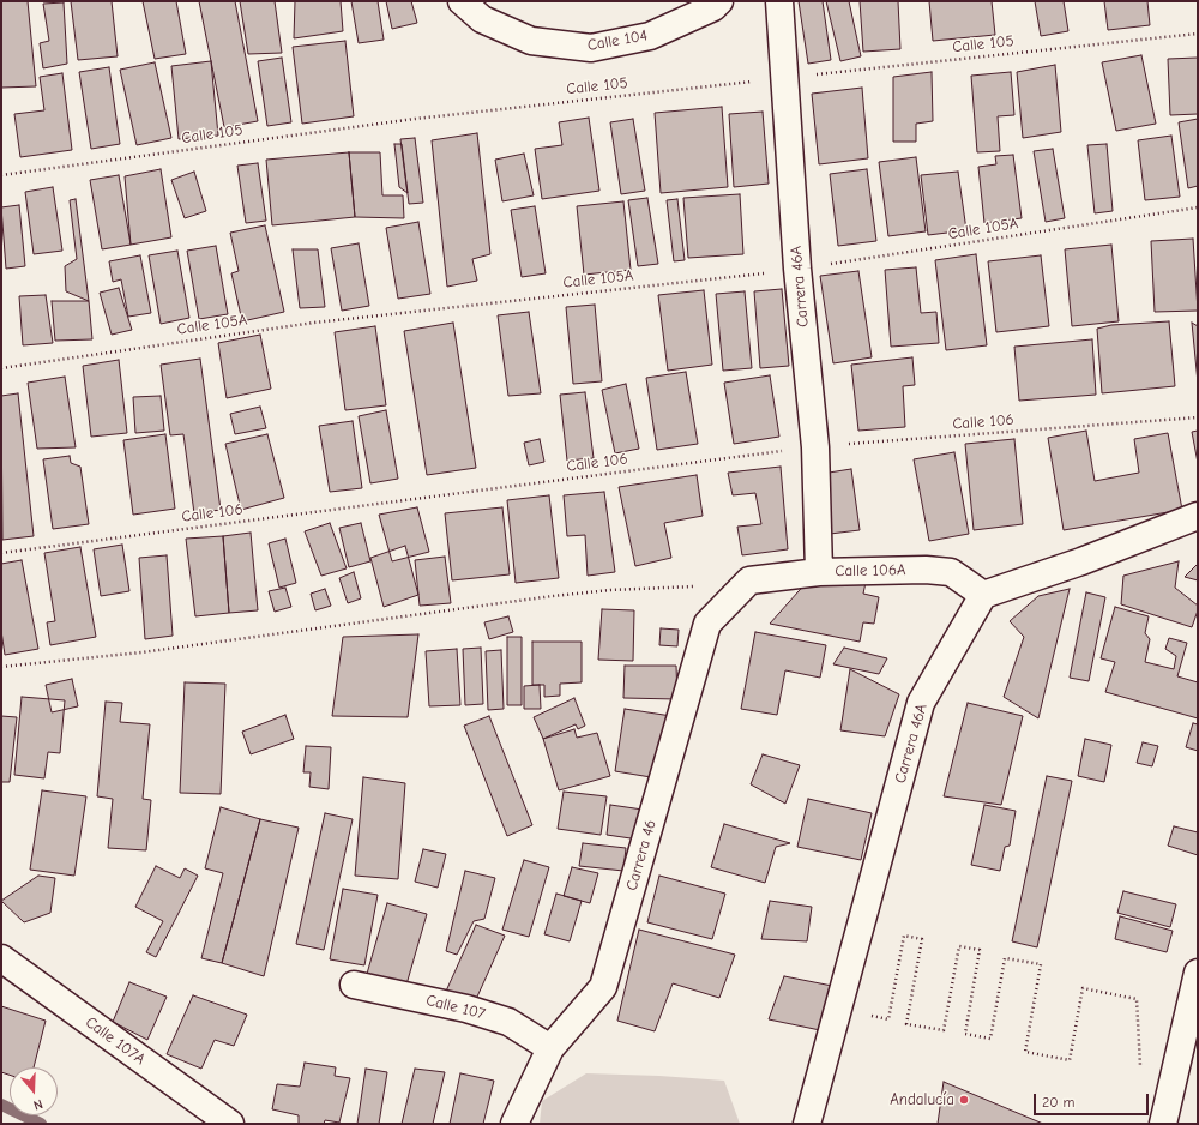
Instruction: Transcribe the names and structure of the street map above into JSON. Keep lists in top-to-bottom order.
{
  "streets": {
    "street": [
      "Calle 104",
      "Carrera 46A",
      "Calle 106A",
      "Carrera 46",
      "Calle 107",
      "Calle 107A"
    ],
    "path": ["Calle 105", "Calle 105A", "Calle 106"]
  },
  "crossings": [
    ["Calle 105", "Carrera 46A"],
    ["Calle 105A", "Carrera 46A"],
    ["Carrera 46A", "Calle 106"],
    ["Carrera 46A", "Calle 106A"],
    ["Calle 106A", "Carrera 46"],
    ["Carrera 46", "Calle 107"]
  ],
  "places": ["Andalucía"],
  "scale_bar": "20 m",
  "north": "bottom"
}
